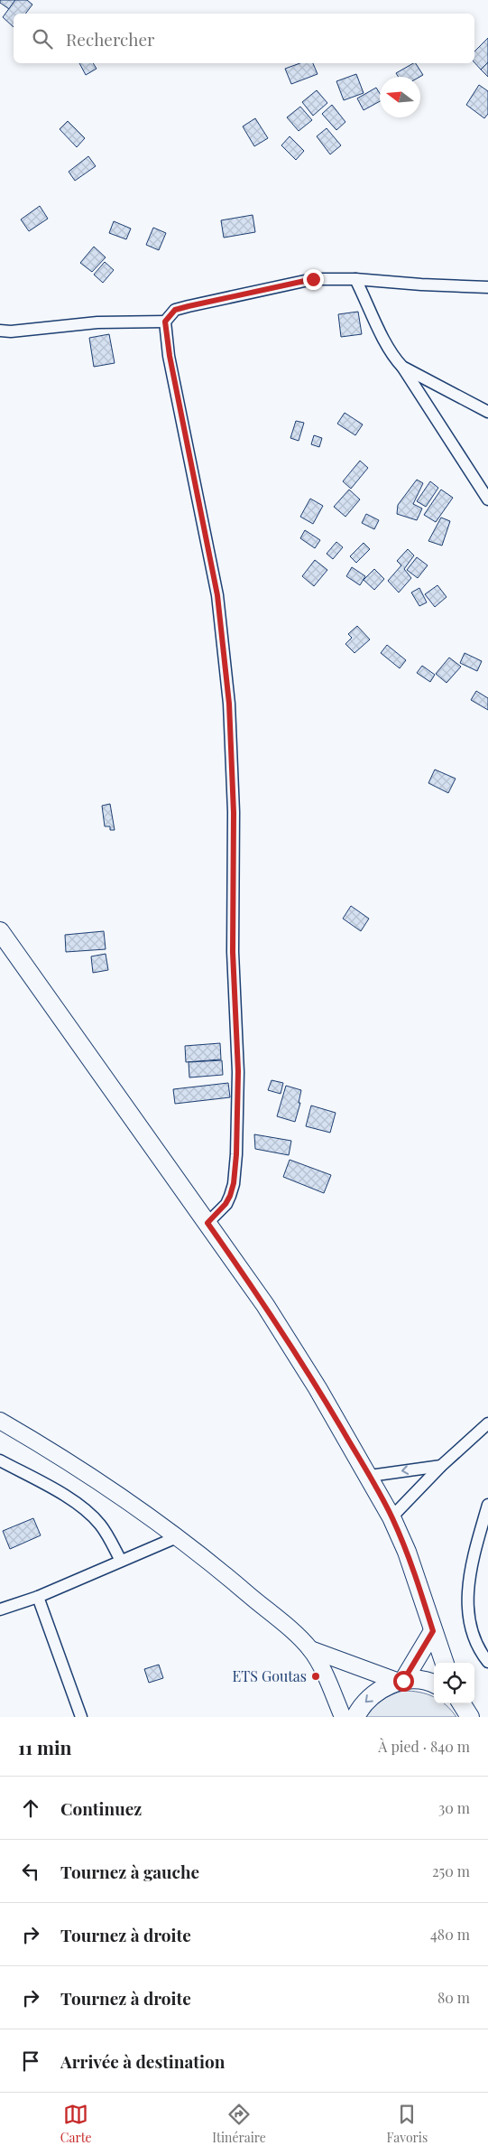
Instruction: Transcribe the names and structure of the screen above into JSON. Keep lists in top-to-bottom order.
{
  "places": ["ETS Goutas"],
  "north": "left",
  "page": {
    "search": "Rechercher",
    "heading": ["11 min", "À pied · 840 m"],
    "list": [
      ["Continuez", "30 m"],
      ["Tournez à gauche", "250 m"],
      ["Tournez à droite", "480 m"],
      ["Tournez à droite", "80 m"],
      "Arrivée à destination"
    ],
    "nav": ["Carte", "Itinéraire", "Favoris"]
  }
}
